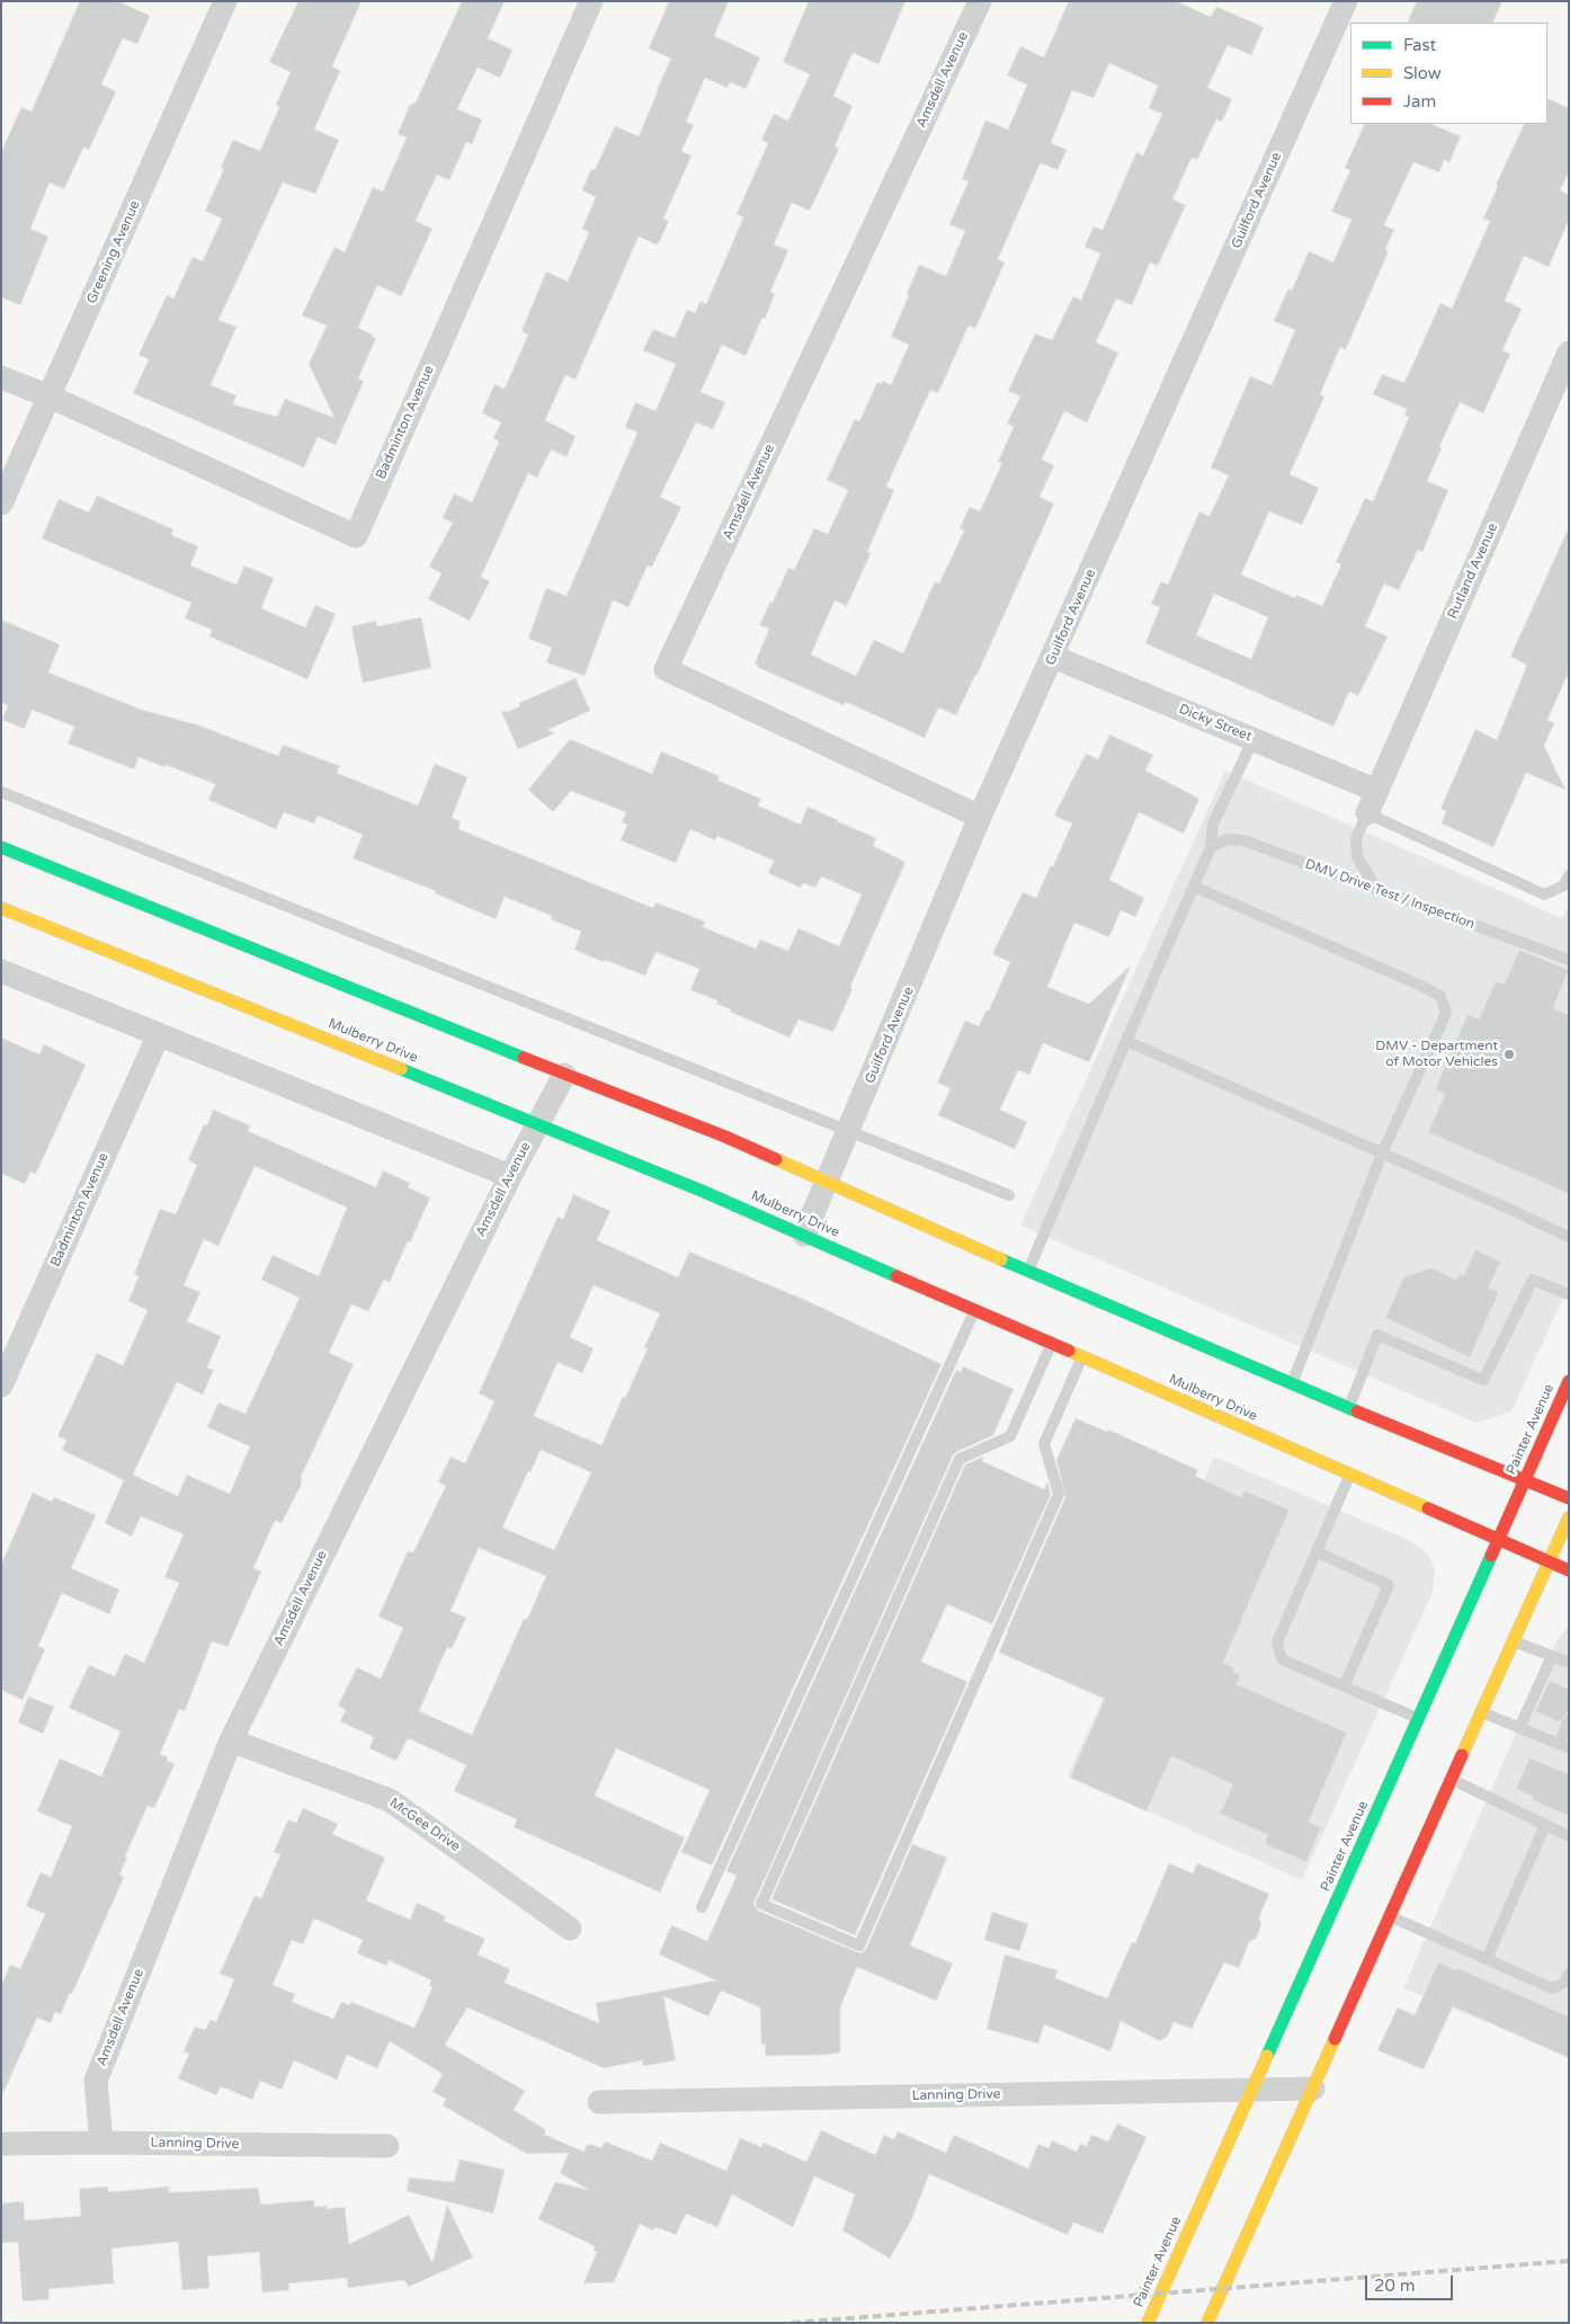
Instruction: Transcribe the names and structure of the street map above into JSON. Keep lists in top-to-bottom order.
{
  "streets": {
    "main road": ["Mulberry Drive", "Painter Avenue"],
    "street": [
      "Amsdell Avenue",
      "Guilford Avenue",
      "Greening Avenue",
      "Badminton Avenue",
      "Rutland Avenue",
      "Dicky Street",
      "McGee Drive",
      "Lanning Drive"
    ],
    "lane": ["DMV Drive Test / Inspection"]
  },
  "crossings": [
    ["Amsdell Avenue", "Guilford Avenue"],
    ["Amsdell Avenue", "Mulberry Drive"],
    ["Amsdell Avenue", "McGee Drive"],
    ["Amsdell Avenue", "Lanning Drive"],
    ["Guilford Avenue", "Dicky Street"],
    ["Guilford Avenue", "Mulberry Drive"],
    ["Greening Avenue", "Badminton Avenue"],
    ["Rutland Avenue", "Dicky Street"],
    ["Mulberry Drive", "Painter Avenue"],
    ["Painter Avenue", "Lanning Drive"]
  ],
  "places": ["DMV - Department of Motor Vehicles"],
  "legend": ["Fast", "Slow", "Jam"],
  "scale_bar": "20 m"
}
